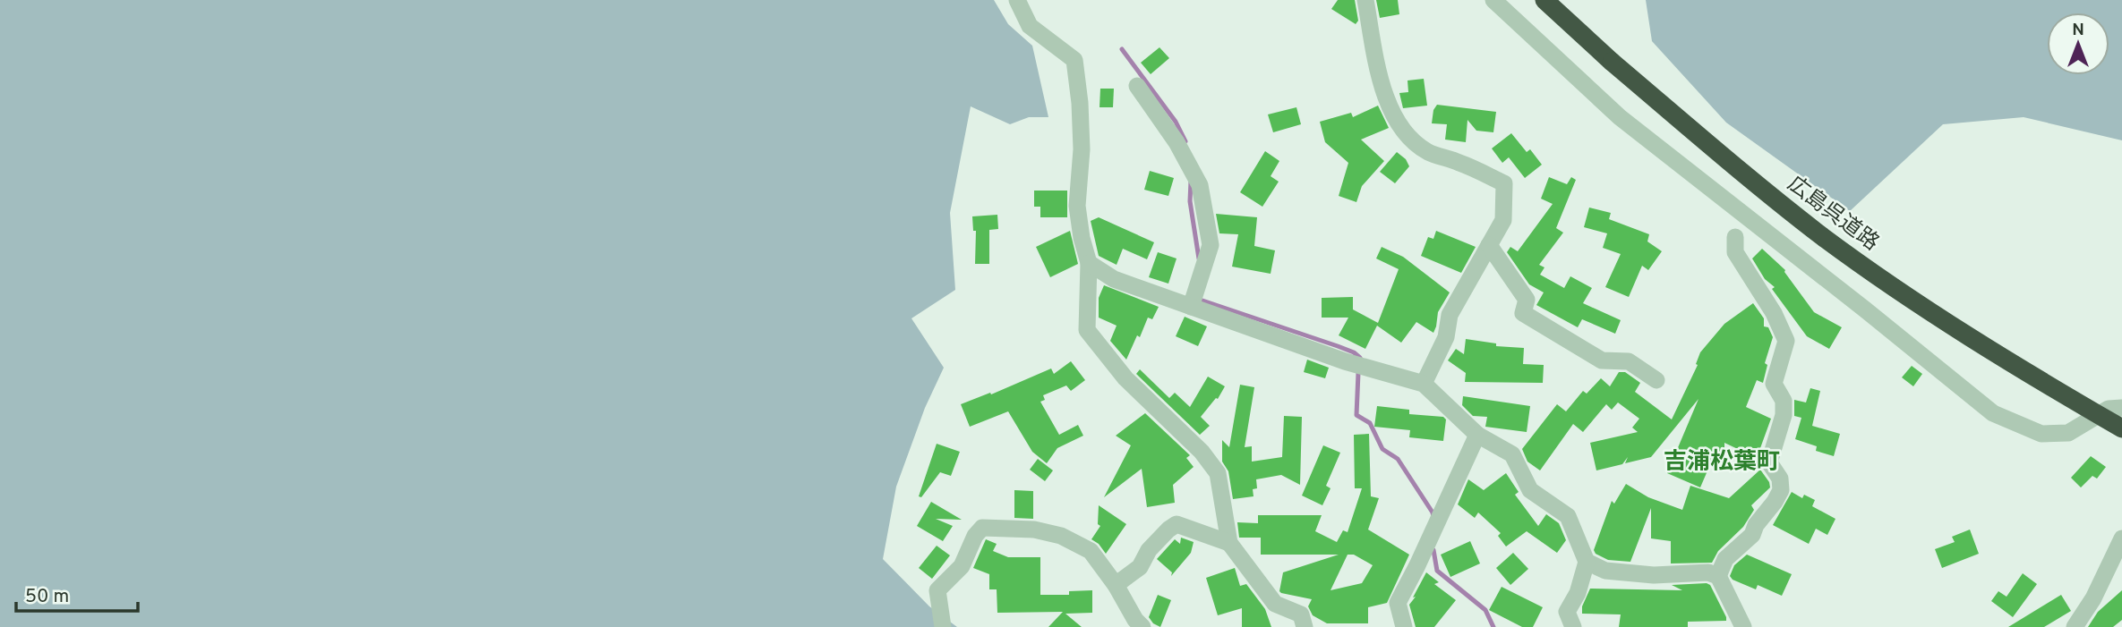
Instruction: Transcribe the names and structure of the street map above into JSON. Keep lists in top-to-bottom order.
{
  "streets": {
    "highway": ["広島呉道路"]
  },
  "districts": ["吉浦松葉町"],
  "scale_bar": "50 m",
  "north": "top"
}
